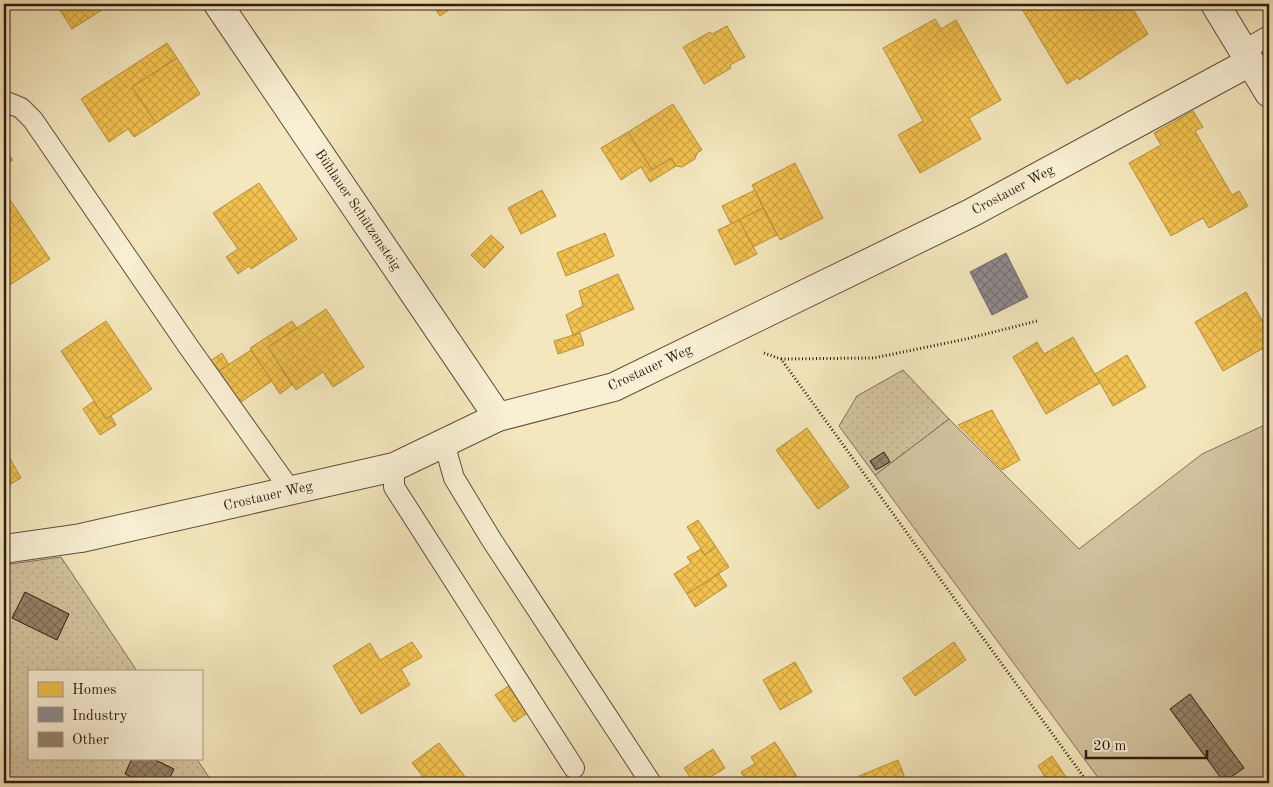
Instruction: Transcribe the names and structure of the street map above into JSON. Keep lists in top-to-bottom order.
{
  "streets": {
    "street": ["Crostauer Weg", "Bühlauer Schützensteig"]
  },
  "crossings": [
    ["Crostauer Weg", "Bühlauer Schützensteig"]
  ],
  "legend": ["Homes", "Industry", "Other"],
  "scale_bar": "20 m"
}
